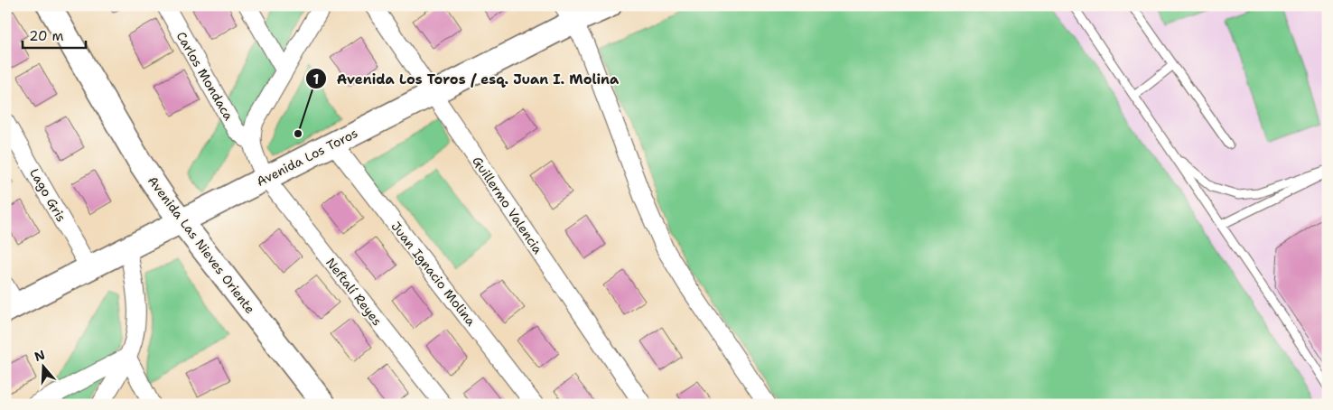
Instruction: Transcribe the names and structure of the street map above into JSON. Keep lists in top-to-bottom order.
{
  "streets": {
    "main road": ["Avenida Los Toros", "Avenida Las Nieves Oriente"],
    "street": [
      "Carlos Mondaca",
      "Lago Gris",
      "Guillermo Valencia",
      "Juan Ignacio Molina",
      "Neftalí Reyes"
    ]
  },
  "crossings": [
    ["Carlos Mondaca", "Neftalí Reyes"],
    ["Avenida Los Toros", "Lago Gris"],
    ["Avenida Los Toros", "Guillermo Valencia"],
    ["Avenida Los Toros", "Avenida Las Nieves Oriente"],
    ["Avenida Los Toros", "Juan Ignacio Molina"],
    ["Avenida Los Toros", "Neftalí Reyes"]
  ],
  "places": ["Avenida Los Toros / esq. Juan I. Molina"],
  "scale_bar": "20 m",
  "north": "top"
}
